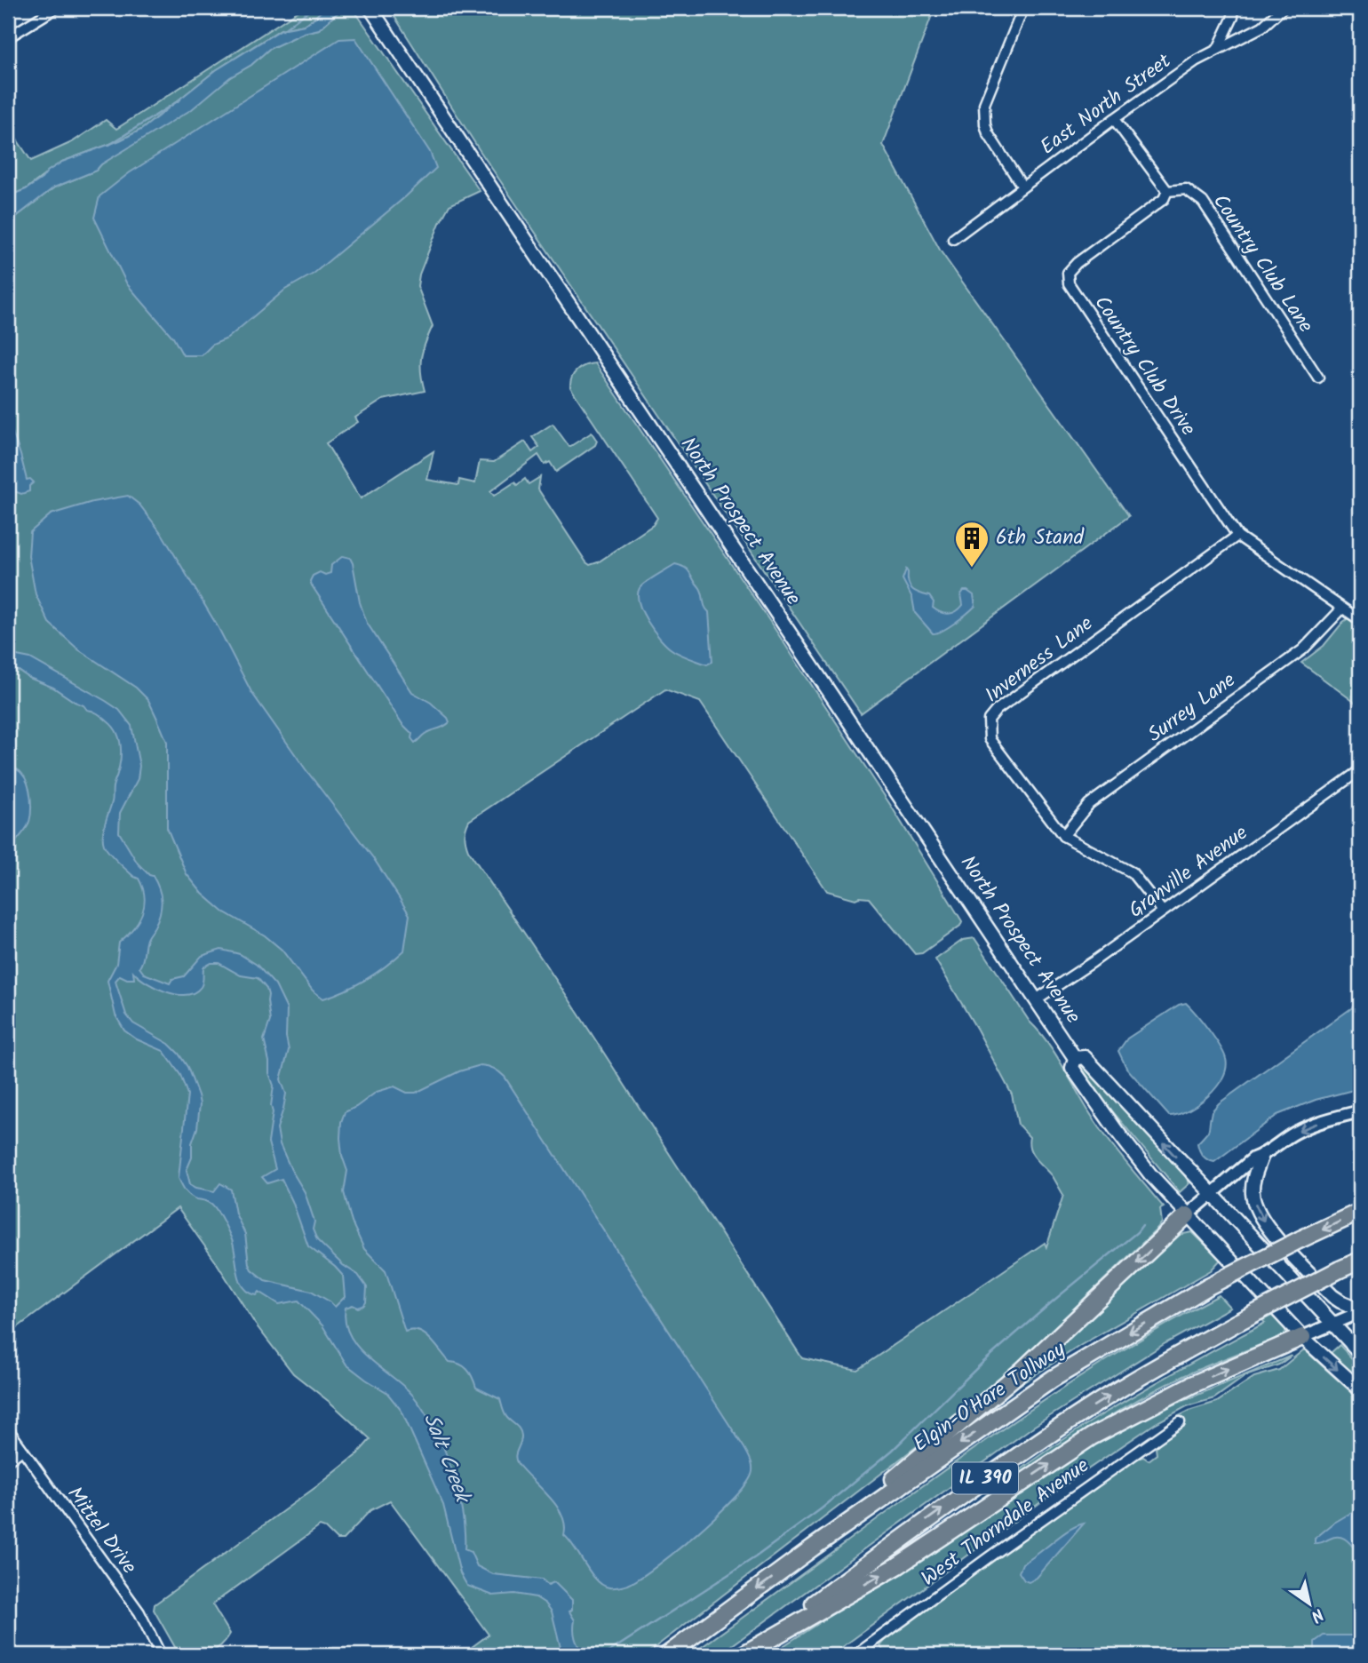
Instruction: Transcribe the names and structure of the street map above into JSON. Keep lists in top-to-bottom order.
{
  "streets": {
    "highway": ["Elgin-O'Hare Tollway", "IL 390"],
    "main road": ["North Prospect Avenue"],
    "street": [
      "East North Street",
      "Country Club Lane",
      "Country Club Drive",
      "Inverness Lane",
      "Surrey Lane",
      "Granville Avenue",
      "West Thorndale Avenue",
      "Mittel Drive"
    ]
  },
  "crossings": [
    ["Country Club Lane", "Country Club Drive"],
    ["Country Club Drive", "Inverness Lane"],
    ["Country Club Drive", "Surrey Lane"],
    ["North Prospect Avenue", "Granville Avenue"],
    ["Inverness Lane", "Surrey Lane"],
    ["Inverness Lane", "Granville Avenue"]
  ],
  "water": ["Salt Creek"],
  "places": {
    "building": ["6th Stand"]
  },
  "north": "bottom right"
}
